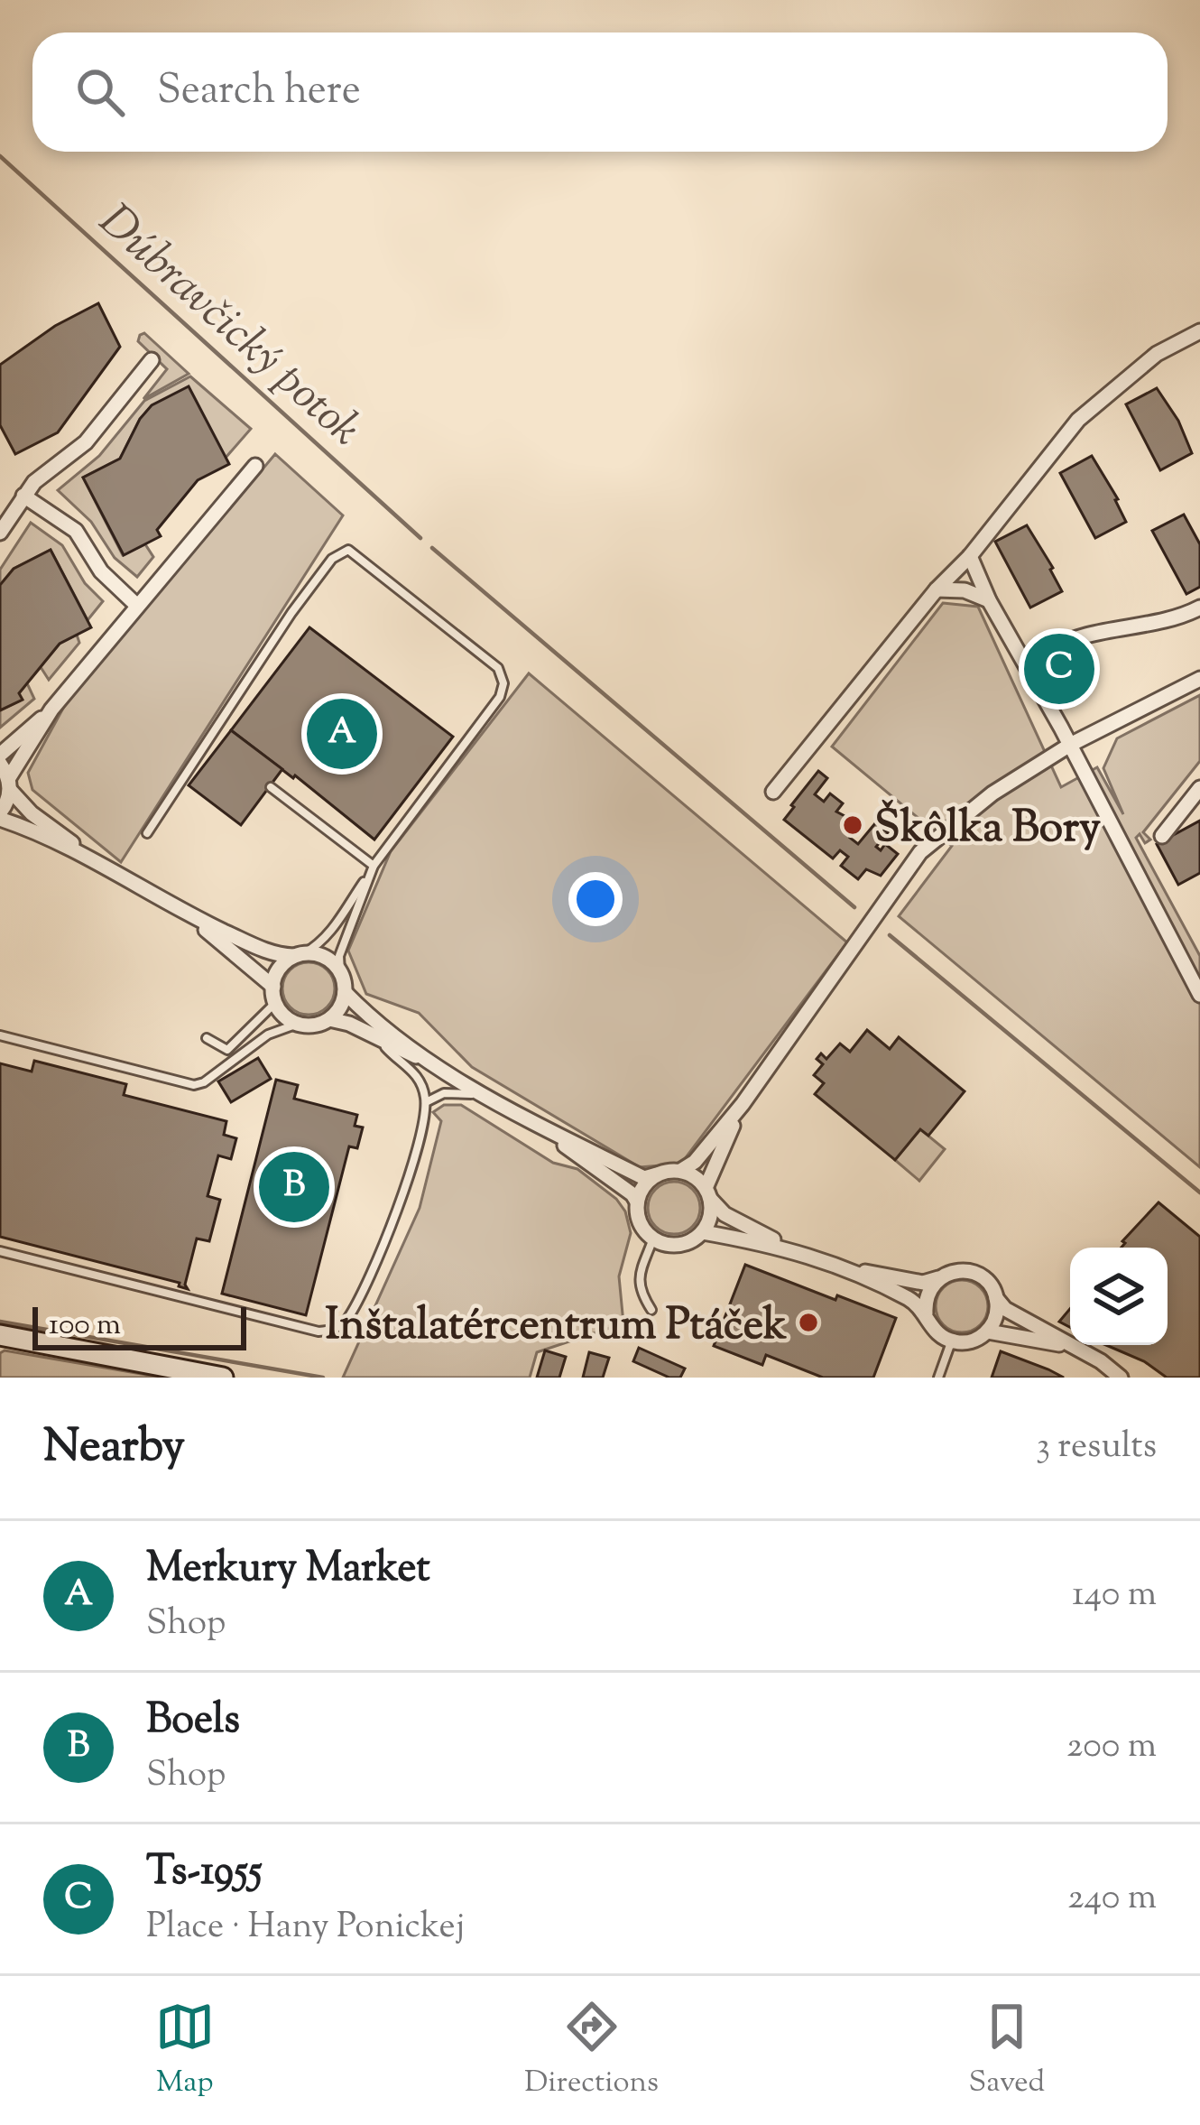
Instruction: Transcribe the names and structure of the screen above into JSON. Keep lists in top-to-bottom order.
{
  "water": ["Dúbravčický potok"],
  "places": ["Škôlka Bory", "Inštalatércentrum Ptáček"],
  "scale_bar": "100 m",
  "page": {
    "search": "Search here",
    "pins": ["C", "A", "B"],
    "scale": "100 m",
    "heading": ["Nearby", "3 results"],
    "list": [
      {
        "mark": "A",
        "name": "Merkury Market",
        "note": "Shop",
        "value": "140 m"
      },
      {
        "mark": "B",
        "name": "Boels",
        "note": "Shop",
        "value": "200 m"
      },
      {
        "mark": "C",
        "name": "Ts-1955",
        "note": "Place · Hany Ponickej",
        "value": "240 m"
      }
    ],
    "nav": ["Map", "Directions", "Saved"]
  }
}
